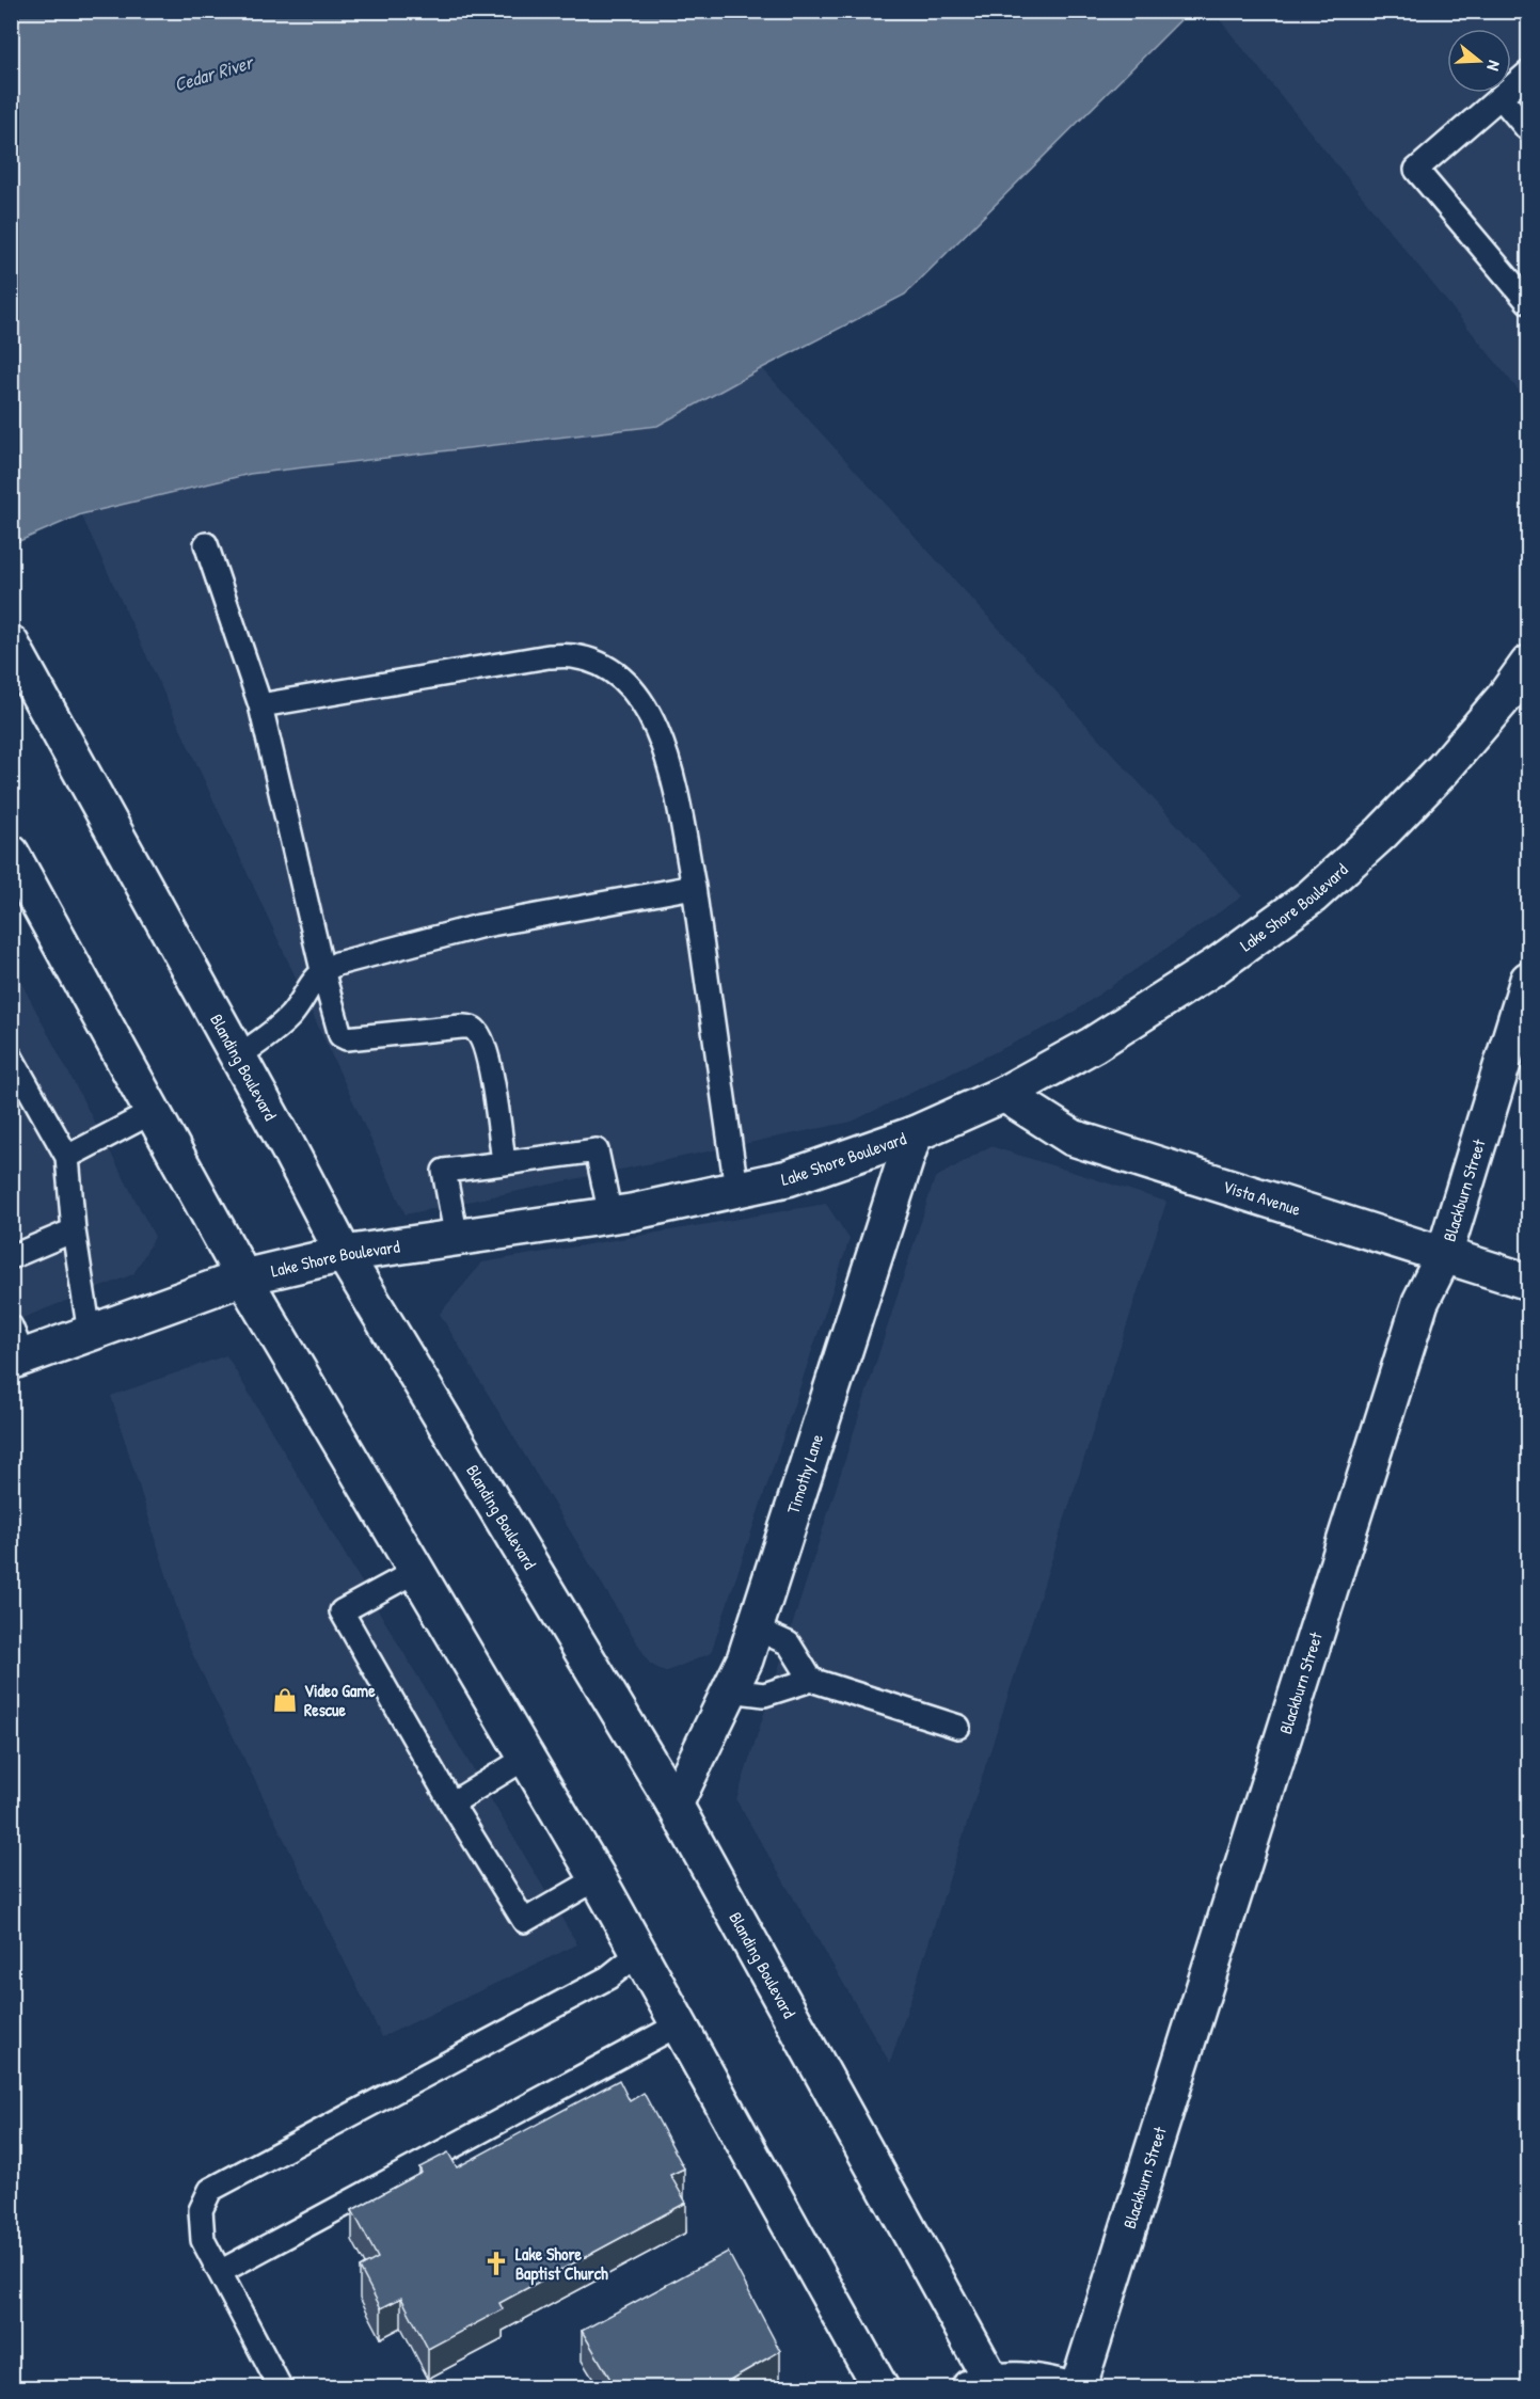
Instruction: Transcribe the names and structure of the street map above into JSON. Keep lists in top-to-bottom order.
{
  "streets": {
    "street": [
      "Lake Shore Boulevard",
      "Blanding Boulevard",
      "Blackburn Street",
      "Vista Avenue",
      "Timothy Lane"
    ]
  },
  "crossings": [
    ["Lake Shore Boulevard", "Blanding Boulevard"],
    ["Lake Shore Boulevard", "Vista Avenue"],
    ["Lake Shore Boulevard", "Timothy Lane"],
    ["Blanding Boulevard", "Timothy Lane"],
    ["Blackburn Street", "Vista Avenue"]
  ],
  "water": ["Cedar River"],
  "places": {
    "shop": ["Video Game Rescue"],
    "church": ["Lake Shore Baptist Church"]
  },
  "north": "right"
}
